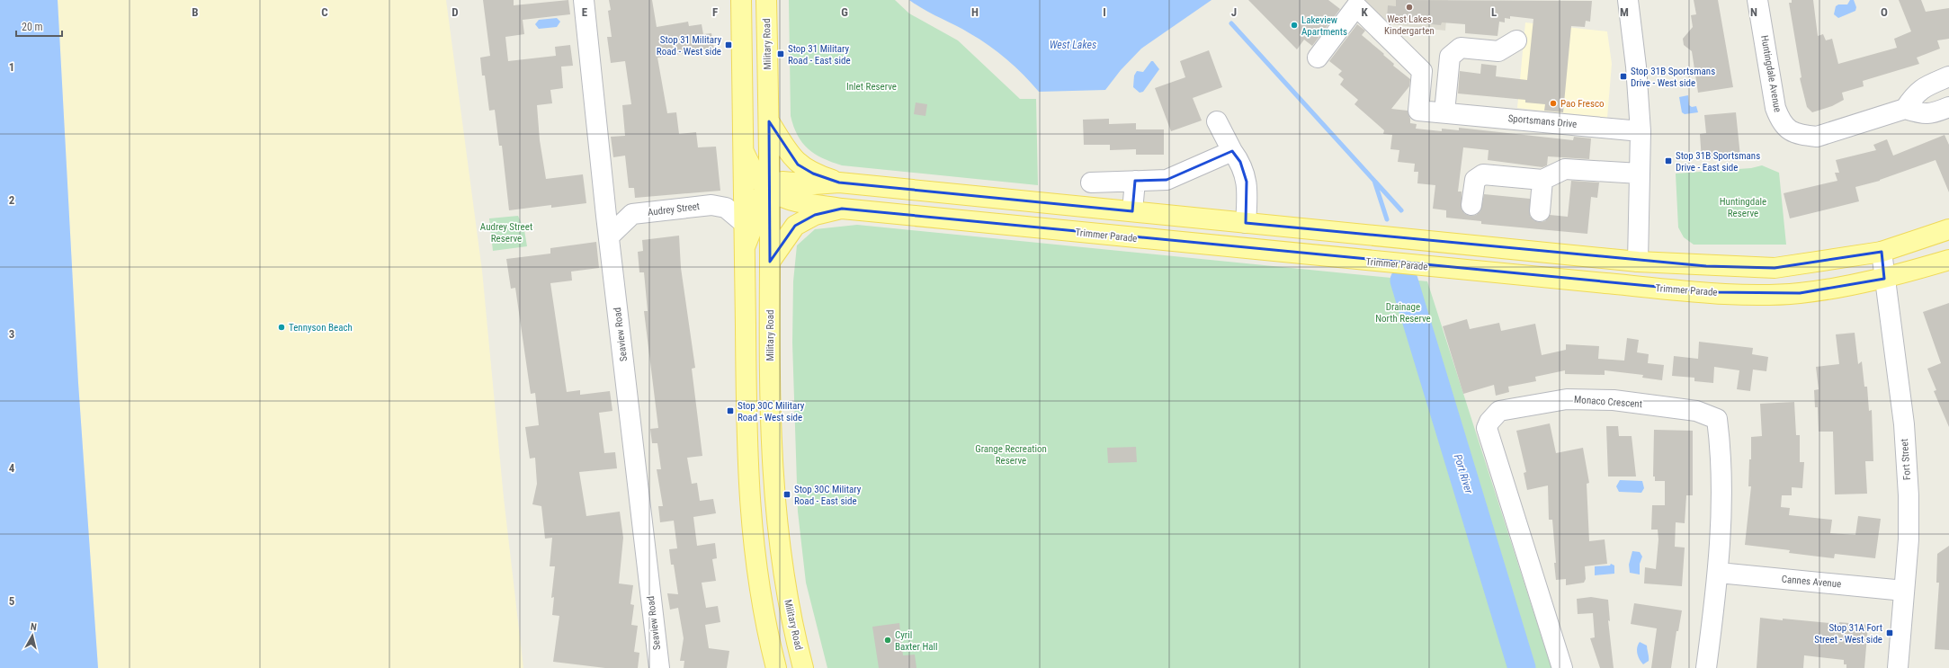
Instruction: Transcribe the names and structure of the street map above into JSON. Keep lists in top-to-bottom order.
{
  "streets": {
    "main road": ["Military Road", "Trimmer Parade"],
    "street": [
      "Huntingdale Avenue",
      "Sportsmans Drive",
      "Audrey Street",
      "Seaview Road",
      "Monaco Crescent",
      "Fort Street",
      "Cannes Avenue"
    ]
  },
  "crossings": [
    ["Military Road", "Trimmer Parade"],
    ["Audrey Street", "Seaview Road"],
    ["Trimmer Parade", "Fort Street"],
    ["Monaco Crescent", "Cannes Avenue"],
    ["Fort Street", "Cannes Avenue"]
  ],
  "water": ["West Lakes", "Port River"],
  "parks": [
    "Inlet Reserve",
    "Huntingdale Reserve",
    "Audrey Street Reserve",
    "Drainage North Reserve",
    "Grange Recreation Reserve"
  ],
  "places": {
    "other": [
      "West Lakes Kindergarten",
      "Lakeview Apartments",
      "Pao Fresco",
      "Tennyson Beach",
      "Cyril Baxter Hall"
    ],
    "transit": [
      "Stop 31 Military Road - West side",
      "Stop 31 Military Road - East side",
      "Stop 31B Sportsmans Drive - West side",
      "Stop 31B Sportsmans Drive - East side",
      "Stop 30C Military Road - West side",
      "Stop 30C Military Road - East side",
      "Stop 31A Fort Street - West side"
    ]
  },
  "scale_bar": "20 m",
  "north": "top",
  "grid": {
    "columns": [
      "B",
      "C",
      "D",
      "E",
      "F",
      "G",
      "H",
      "I",
      "J",
      "K",
      "L",
      "M",
      "N",
      "O"
    ],
    "rows": [
      "1",
      "2",
      "3",
      "4",
      "5"
    ]
  }
}
